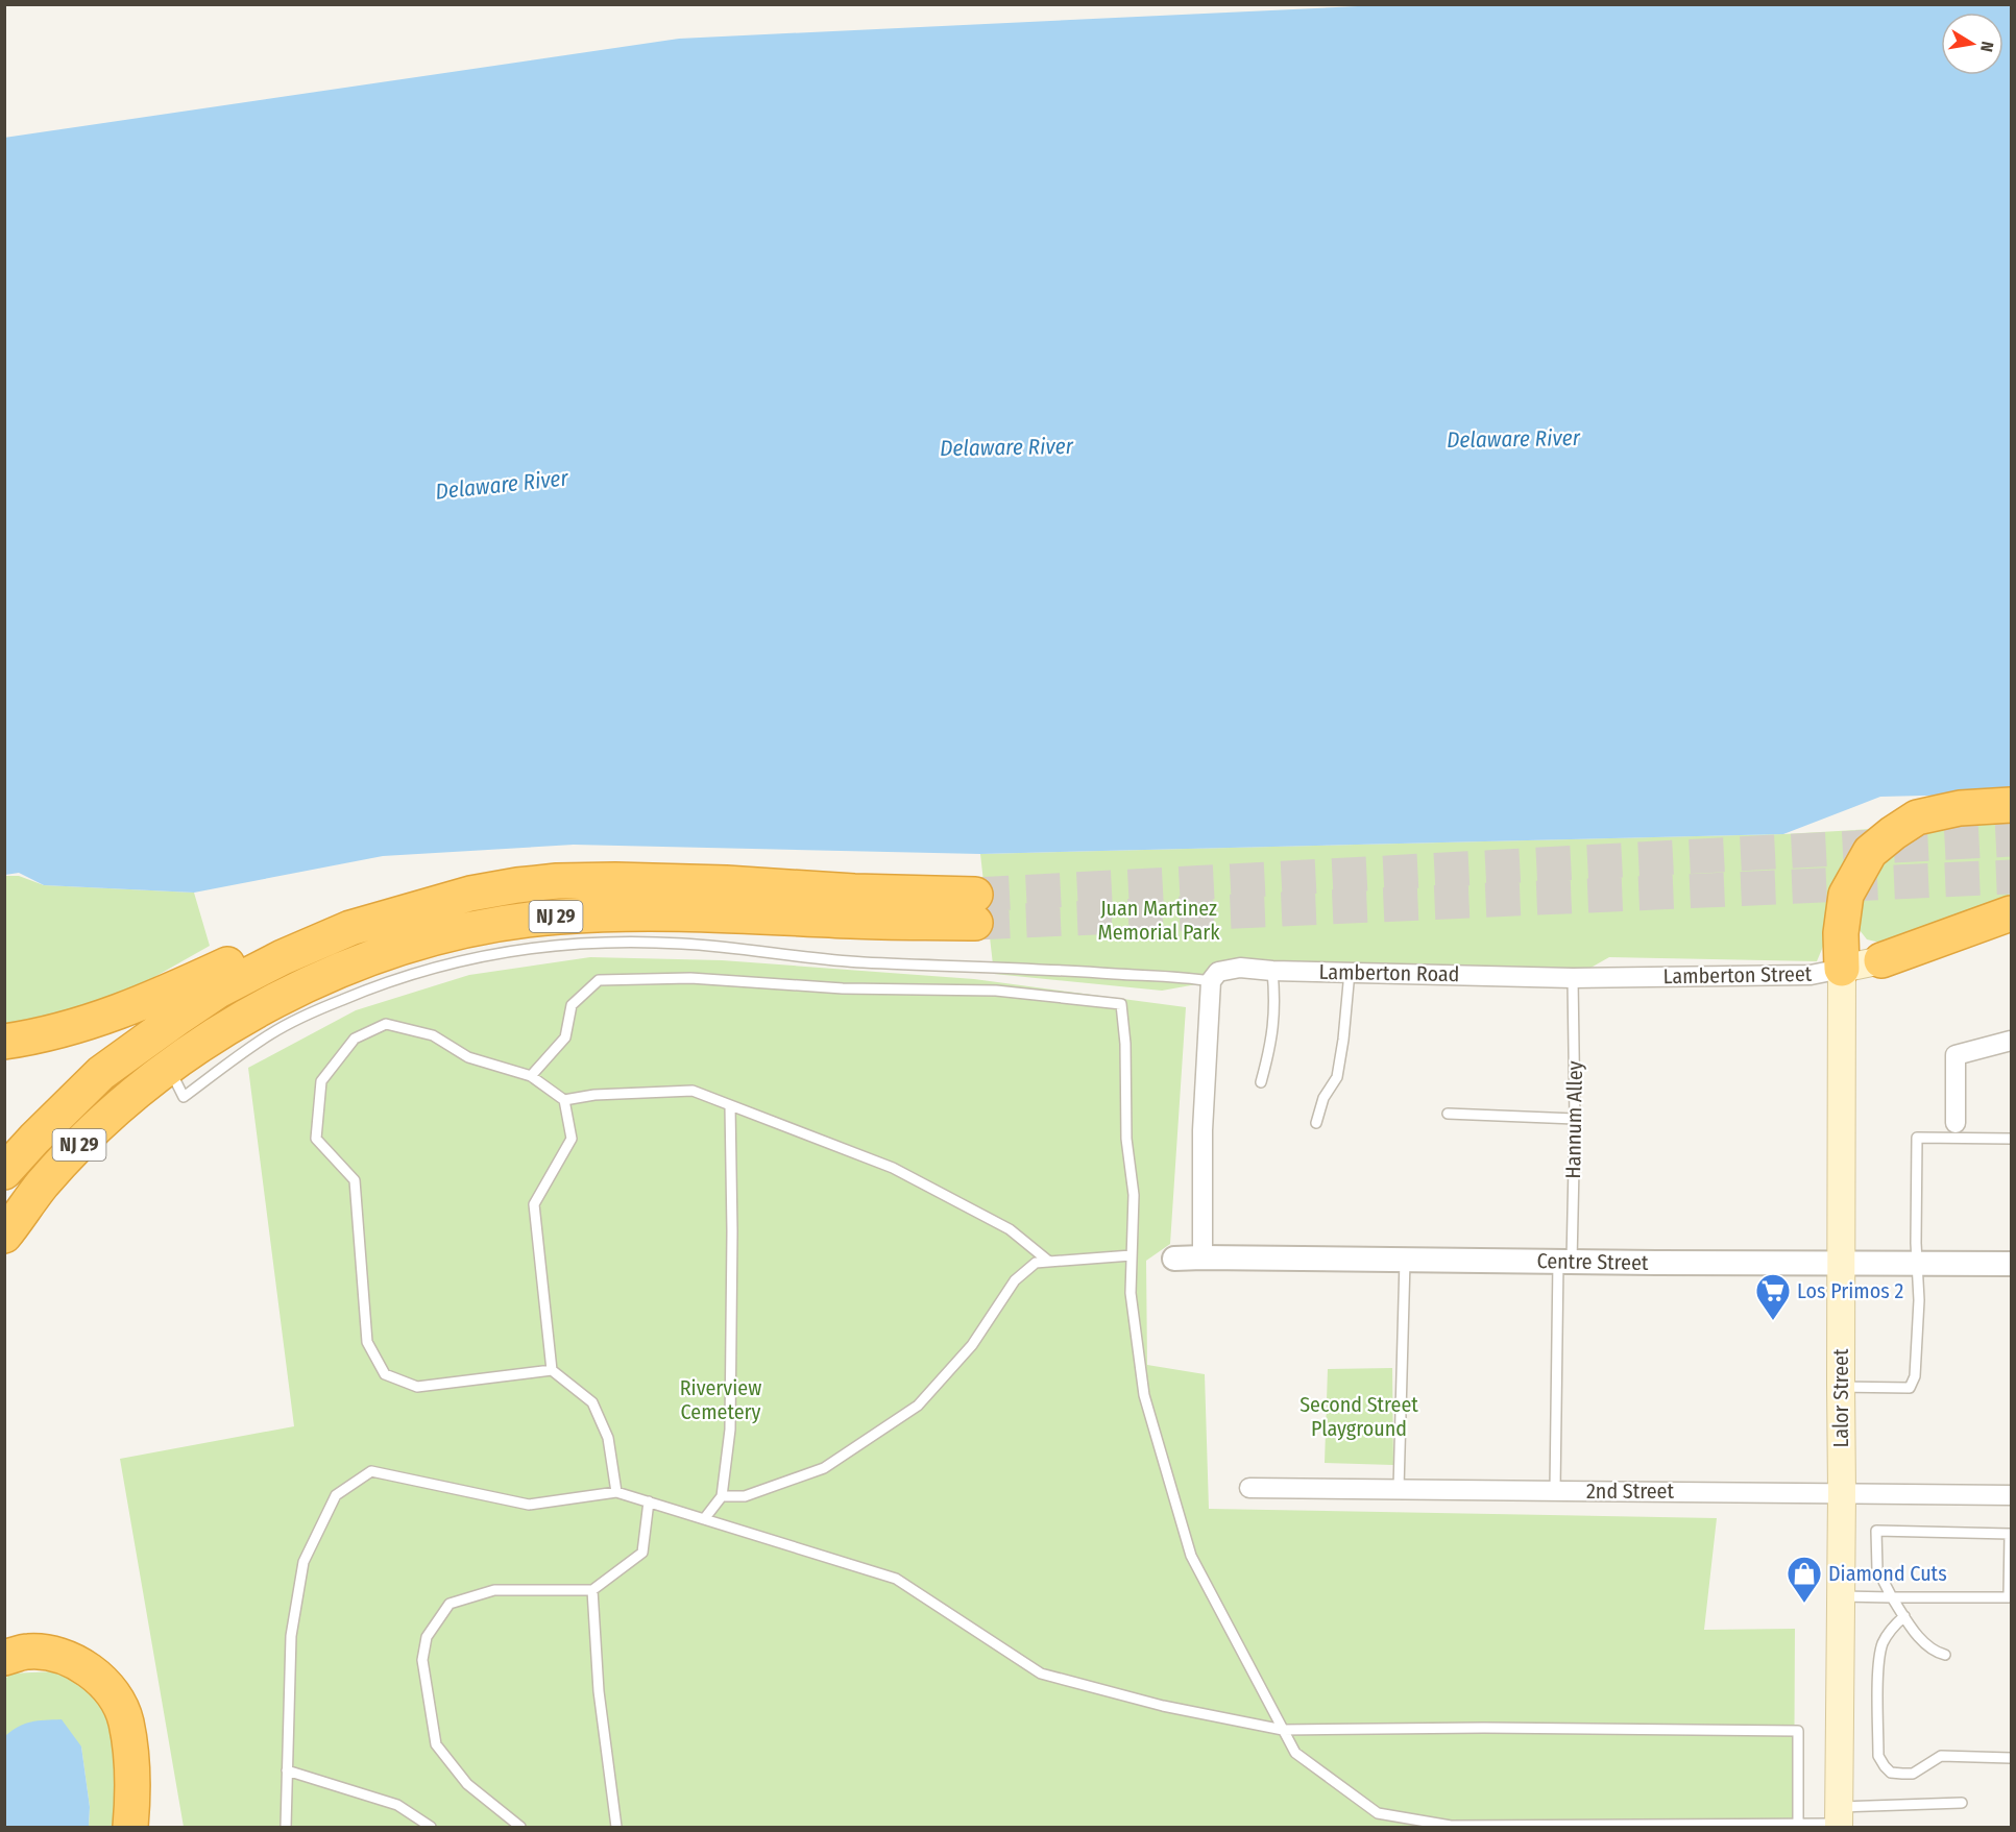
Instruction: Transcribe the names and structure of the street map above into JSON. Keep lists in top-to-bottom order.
{
  "streets": {
    "highway": ["NJ 29"],
    "main road": ["Lamberton Street", "Lalor Street"],
    "street": ["Lamberton Road", "Centre Street", "2nd Street"],
    "lane": ["Hannum Alley"]
  },
  "crossings": [
    ["Lamberton Road", "Lamberton Street"],
    ["Lamberton Road", "Hannum Alley"],
    ["Lamberton Street", "Hannum Alley"],
    ["Lamberton Street", "Lalor Street"],
    ["Hannum Alley", "Centre Street"],
    ["Hannum Alley", "2nd Street"],
    ["Centre Street", "Lalor Street"],
    ["Lalor Street", "2nd Street"]
  ],
  "water": ["Delaware River"],
  "parks": ["Juan Martinez Memorial Park", "Riverview Cemetery", "Second Street Playground"],
  "places": {
    "supermarket": ["Los Primos 2"],
    "shop": ["Diamond Cuts"]
  },
  "north": "right"
}
